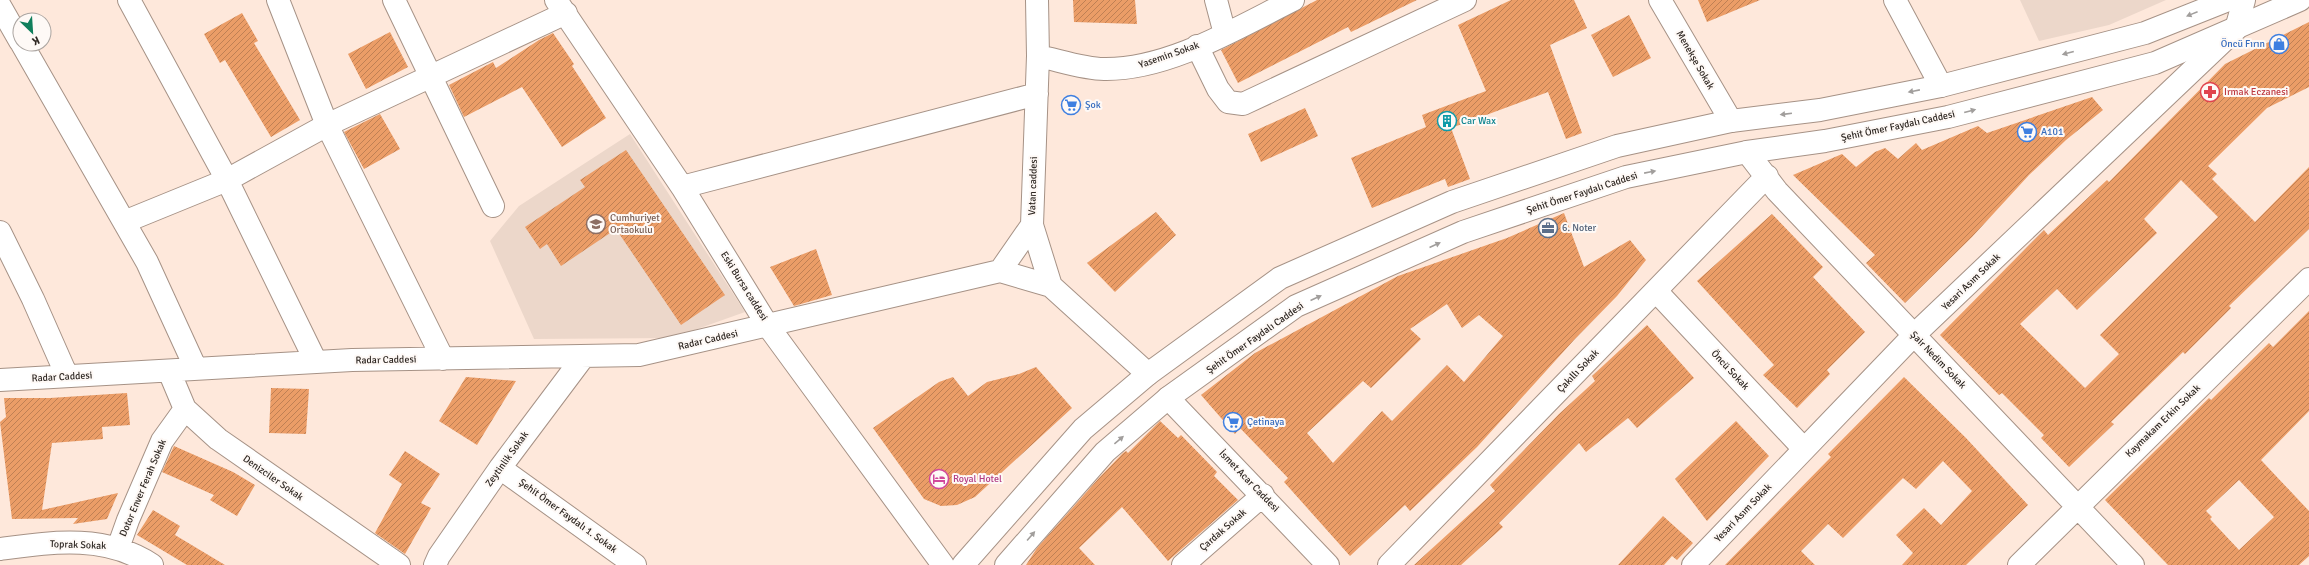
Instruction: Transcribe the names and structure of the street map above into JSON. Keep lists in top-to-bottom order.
{
  "streets": {
    "street": [
      "Yasemin Sokak",
      "Menekşe Sokak",
      "Şehit Ömer Faydalı Caddesi",
      "Vatan caddesi",
      "Yesari Asım Sokak",
      "Eski Bursa caddesi",
      "Radar Caddesi",
      "Şair Nedim Sokak",
      "Öncü Sokak",
      "Çakıllı Sokak",
      "Kaymakam Erkin Sokak",
      "Zeytinlik Sokak",
      "Denizciler Sokak",
      "İsmet Acar Caddesi",
      "Dotor Enver Ferah Sokak",
      "Şehit Ömer Faydalı 1. Sokak",
      "Çardak Sokak",
      "Toprak Sokak"
    ]
  },
  "crossings": [
    ["Yasemin Sokak", "Vatan caddesi"],
    ["Şehit Ömer Faydalı Caddesi", "Yesari Asım Sokak"],
    ["Şehit Ömer Faydalı Caddesi", "Şair Nedim Sokak"],
    ["Şehit Ömer Faydalı Caddesi", "İsmet Acar Caddesi"],
    ["Yesari Asım Sokak", "Şair Nedim Sokak"],
    ["Yesari Asım Sokak", "Öncü Sokak"],
    ["Eski Bursa caddesi", "Radar Caddesi"],
    ["Radar Caddesi", "Zeytinlik Sokak"],
    ["Radar Caddesi", "Denizciler Sokak"],
    ["Şair Nedim Sokak", "Çakıllı Sokak"],
    ["Şair Nedim Sokak", "Kaymakam Erkin Sokak"],
    ["Öncü Sokak", "Çakıllı Sokak"],
    ["Zeytinlik Sokak", "Şehit Ömer Faydalı 1. Sokak"],
    ["Denizciler Sokak", "Dotor Enver Ferah Sokak"],
    ["İsmet Acar Caddesi", "Çardak Sokak"],
    ["Dotor Enver Ferah Sokak", "Toprak Sokak"]
  ],
  "places": {
    "shop": ["Öncü Fırın"],
    "pharmacy": ["Irmak Eczanesi"],
    "supermarket": ["Şok", "A101", "Çetinaya"],
    "building": ["Car Wax"],
    "school or university": ["Cumhuriyet Ortaokulu"],
    "office": ["6. Noter"],
    "hotel": ["Royal Hotel"]
  },
  "north": "bottom right"
}
